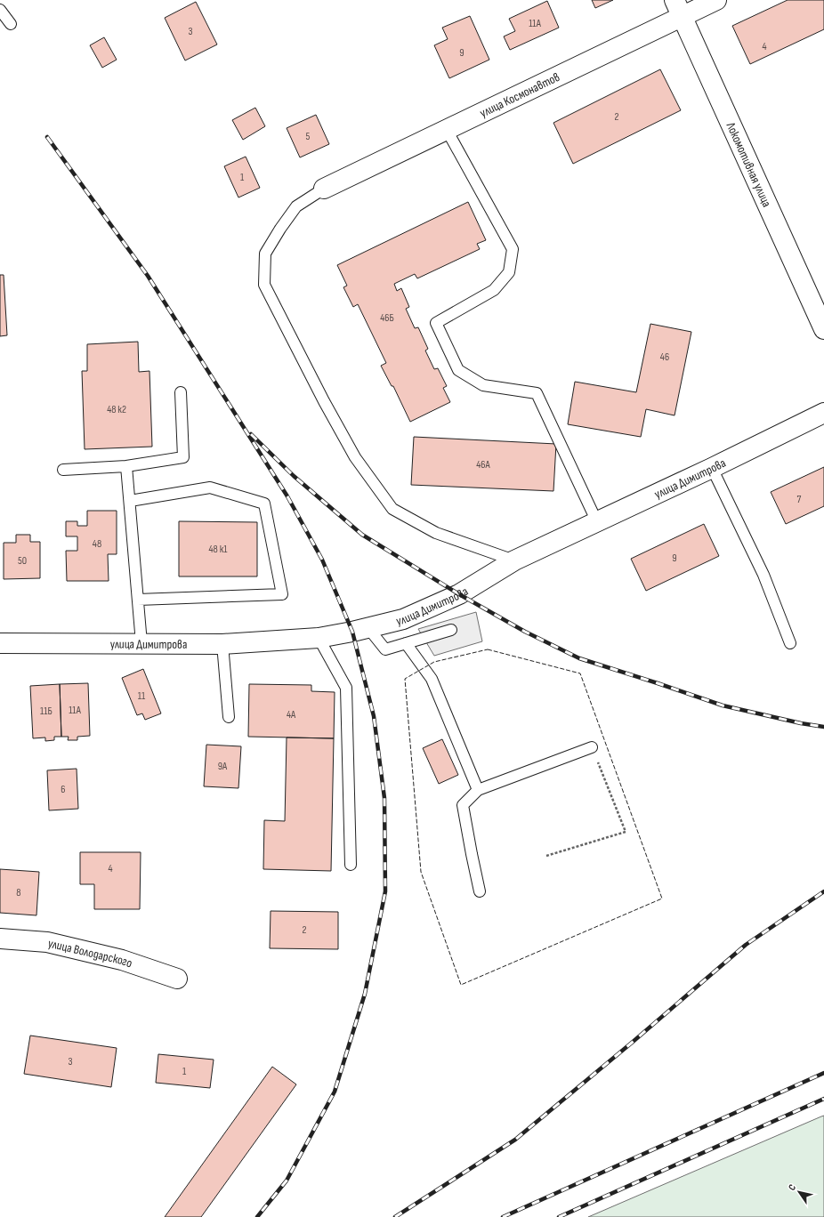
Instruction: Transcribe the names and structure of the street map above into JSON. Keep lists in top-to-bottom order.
{
  "streets": {
    "street": [
      "улица Космонавтов",
      "Локомотивная улица",
      "улица Димитрова",
      "улица Володарского"
    ]
  },
  "crossings": [
    ["улица Космонавтов", "Локомотивная улица"]
  ],
  "house_numbers": [
    "11А",
    "3",
    "4",
    "9",
    "2",
    "5",
    "1",
    "46Б",
    "46",
    "48 к2",
    "46А",
    "7",
    "48",
    "48 к1",
    "9",
    "50",
    "11",
    "11А",
    "11Б",
    "4А",
    "9А",
    "6",
    "4",
    "8",
    "2",
    "3",
    "1"
  ],
  "north": "top left"
}
